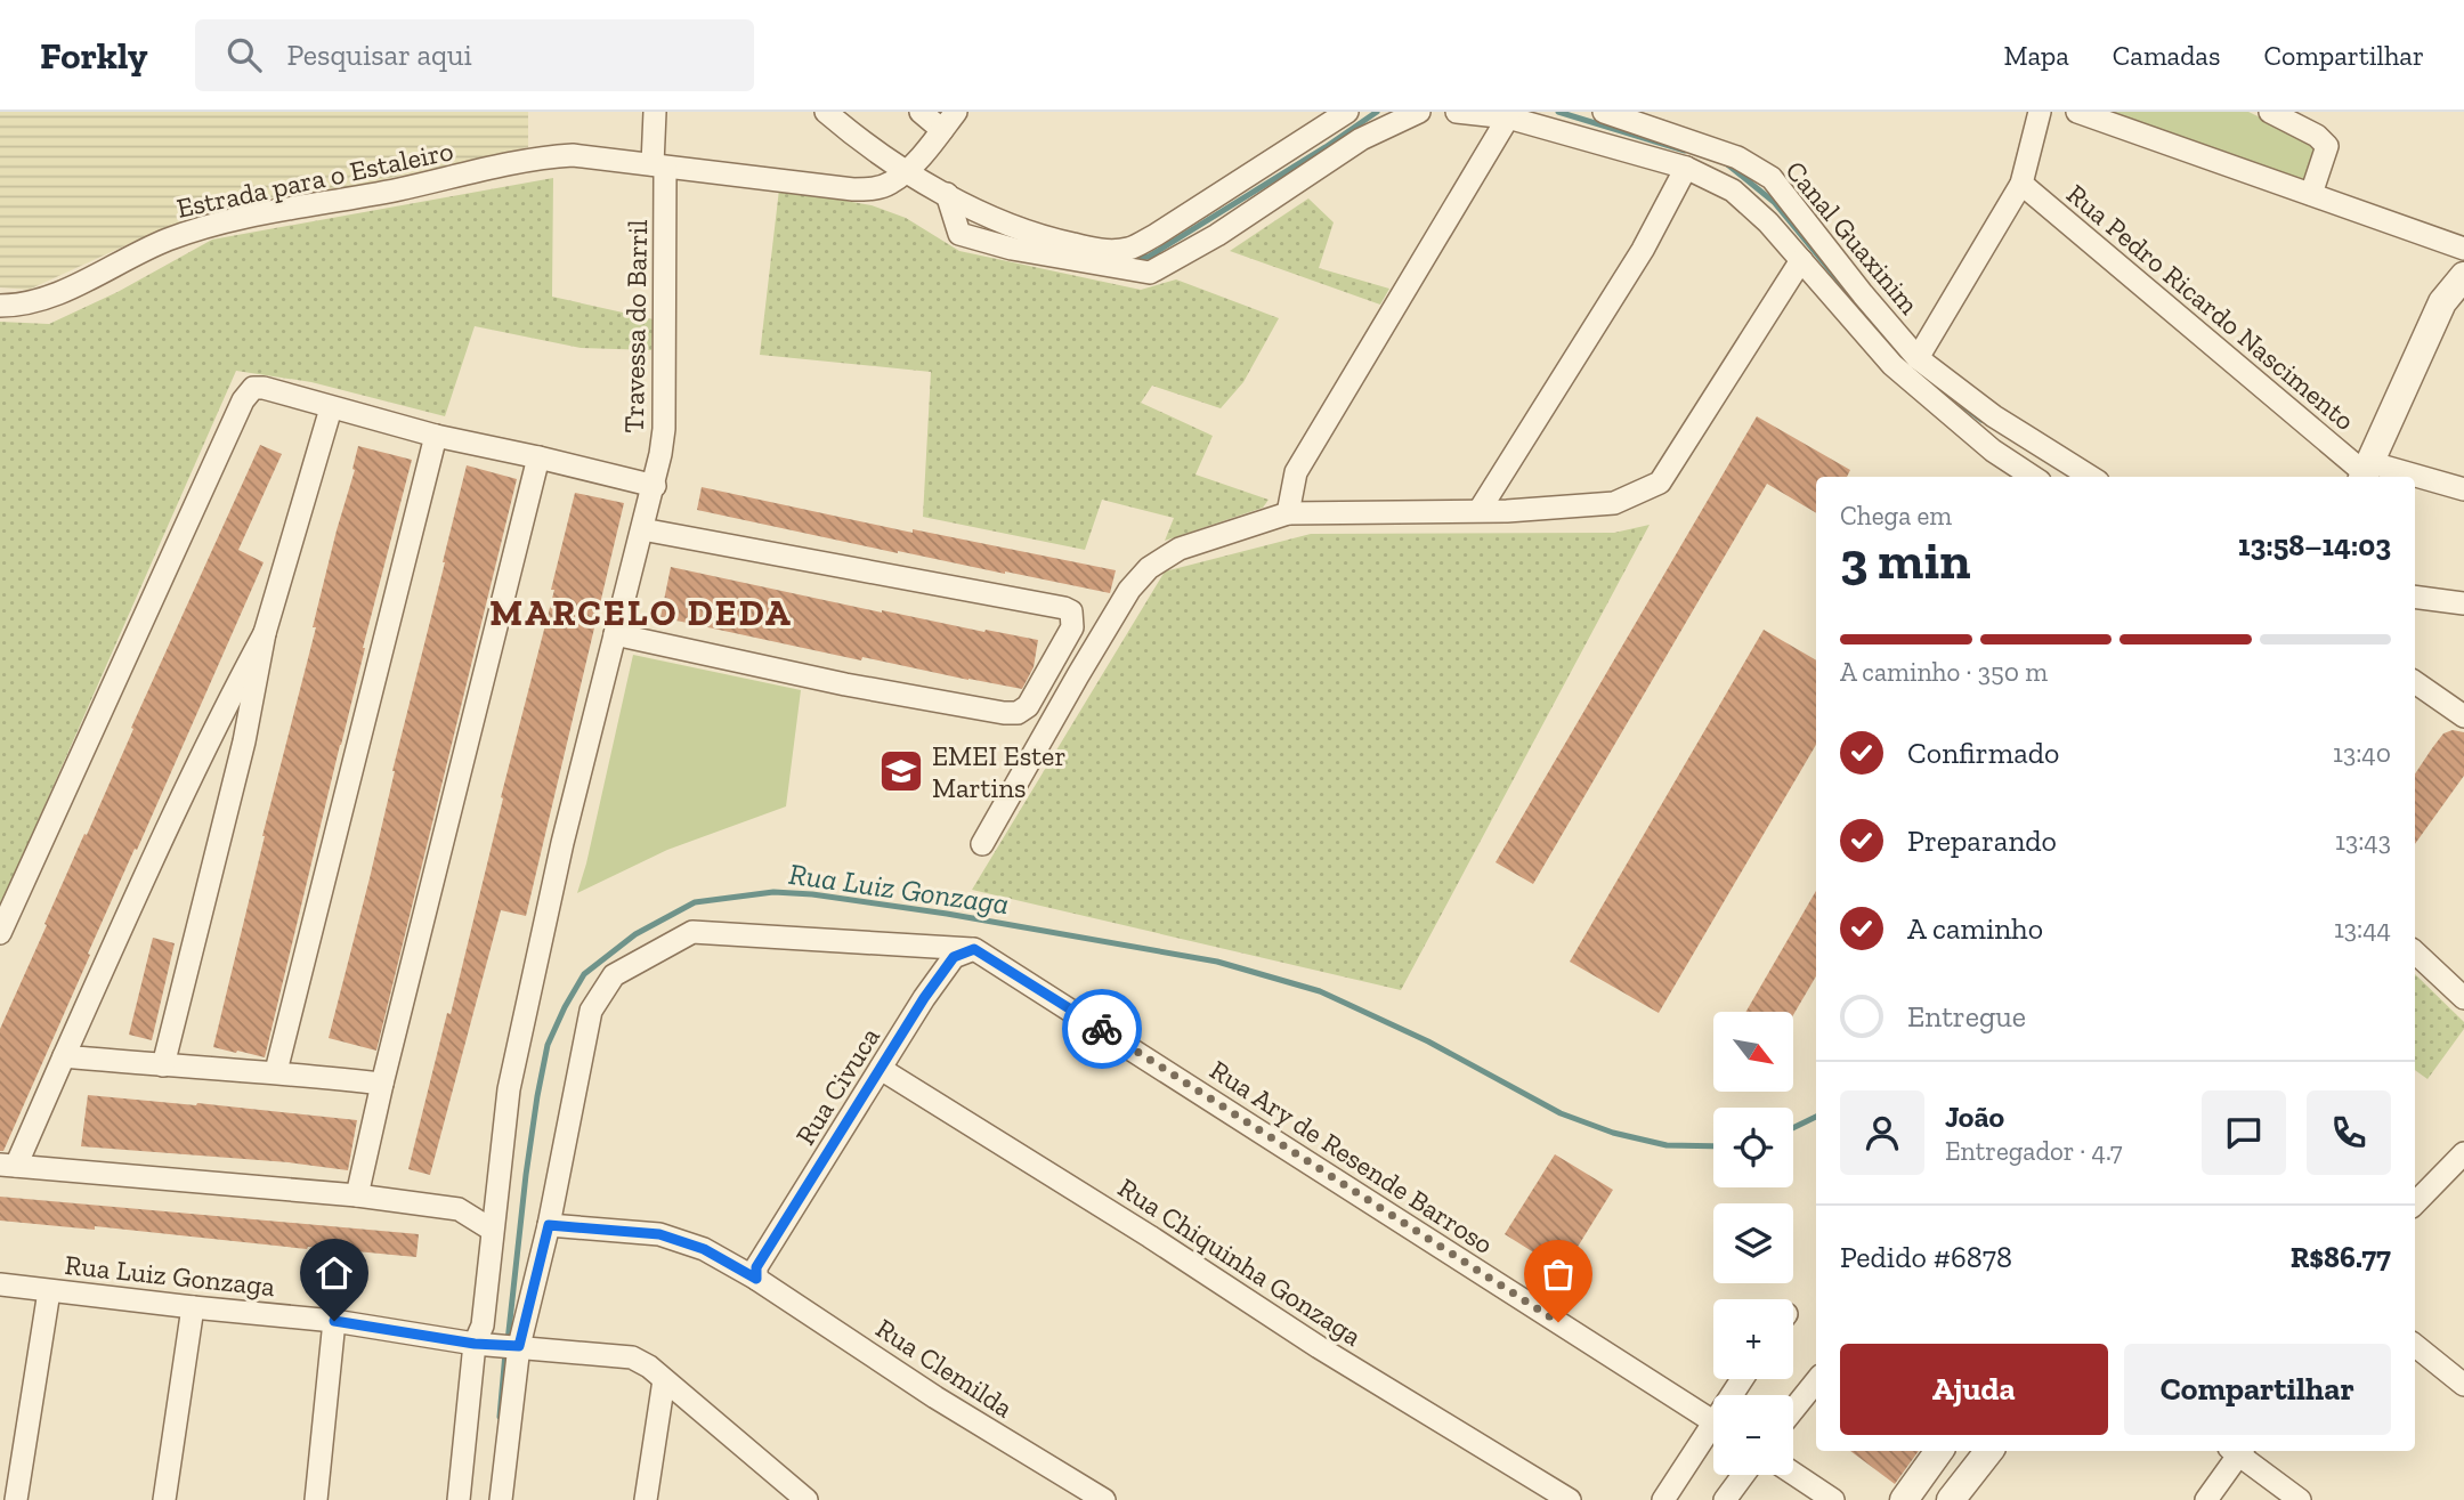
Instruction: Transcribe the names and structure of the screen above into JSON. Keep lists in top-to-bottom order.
{
  "streets": {
    "street": [
      "Estrada para o Estaleiro",
      "Canal Guaxinim",
      "Rua Pedro Ricardo Nascimento",
      "Travessa do Barril",
      "Rua Civuca",
      "Rua Ary de Resende Barroso",
      "Rua Chiquinha Gonzaga",
      "Rua Luiz Gonzaga",
      "Rua Clemilda"
    ]
  },
  "crossings": [
    ["Estrada para o Estaleiro", "Travessa do Barril"],
    ["Travessa do Barril", "Rua Luiz Gonzaga"],
    ["Rua Civuca", "Rua Ary de Resende Barroso"],
    ["Rua Civuca", "Rua Chiquinha Gonzaga"],
    ["Rua Civuca", "Rua Clemilda"]
  ],
  "districts": ["MARCELO DEDA"],
  "water": ["Rua Luiz Gonzaga"],
  "places": {
    "school or university": ["EMEI Ester Martins"]
  },
  "north": "bottom right",
  "page": {
    "header": "Forkly",
    "search": "Pesquisar aqui",
    "nav": ["Mapa", "Camadas", "Compartilhar"],
    "heading": ["3 min", "Chega em", "13:58–14:03"],
    "panel": [
      "João",
      "Entregador · 4.7",
      "Pedido #6878",
      "R$86.77"
    ],
    "bar": "A caminho · 350 m",
    "list": [
      ["Confirmado", "13:40"],
      ["Preparando", "13:43"],
      ["A caminho", "13:44"],
      "Entregue"
    ],
    "map_buttons": ["+", "−"],
    "buttons": ["Ajuda", "Compartilhar"]
  }
}
